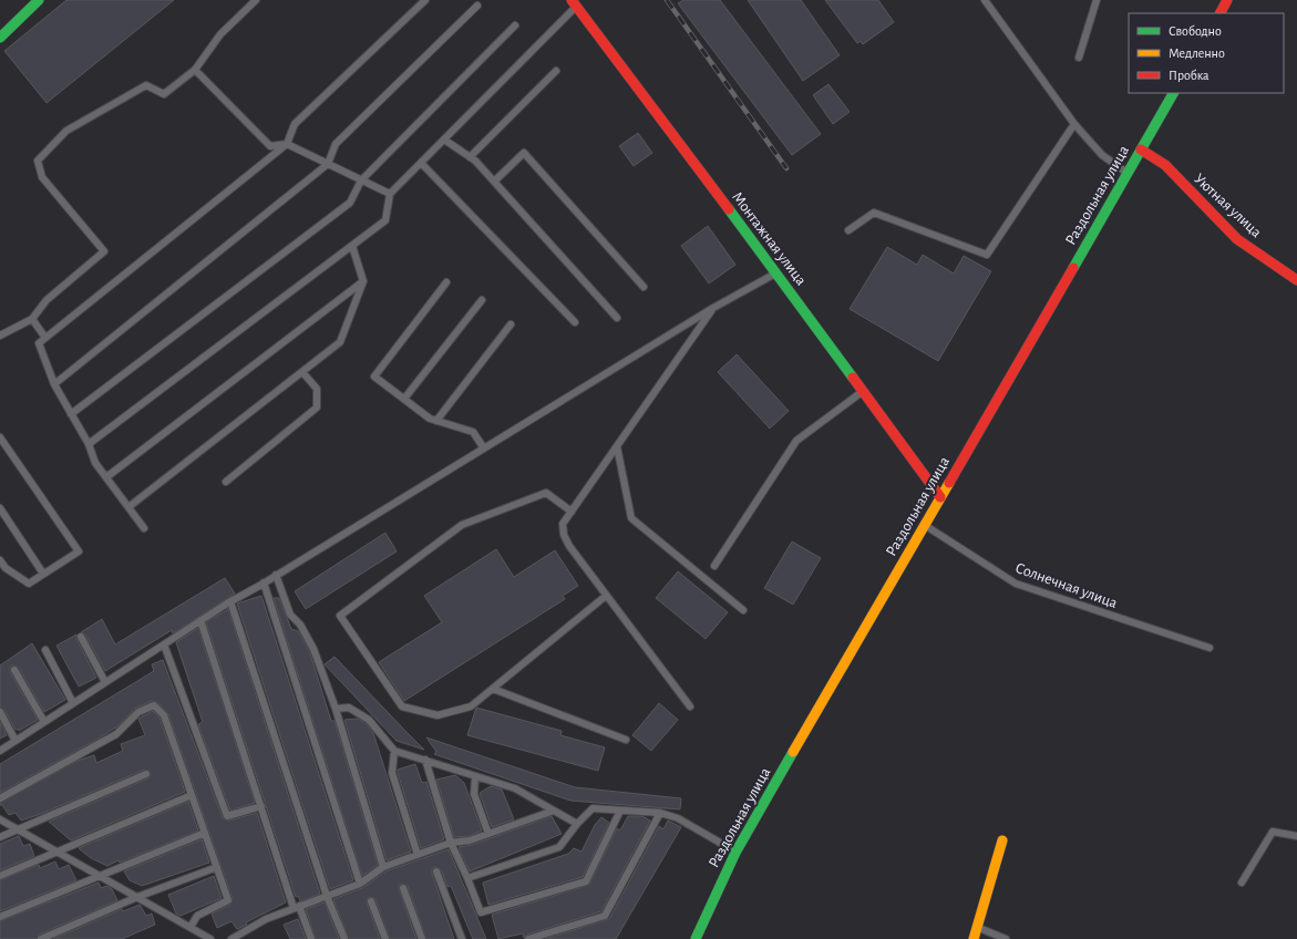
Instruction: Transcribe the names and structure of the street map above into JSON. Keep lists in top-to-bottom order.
{
  "streets": {
    "main road": ["Раздольная улица", "Уютная улица", "Монтажная улица"],
    "lane": ["Солнечная улица"]
  },
  "crossings": [
    ["Раздольная улица", "Уютная улица"],
    ["Раздольная улица", "Монтажная улица"],
    ["Раздольная улица", "Солнечная улица"]
  ],
  "legend": ["Свободно", "Медленно", "Пробка"]
}
